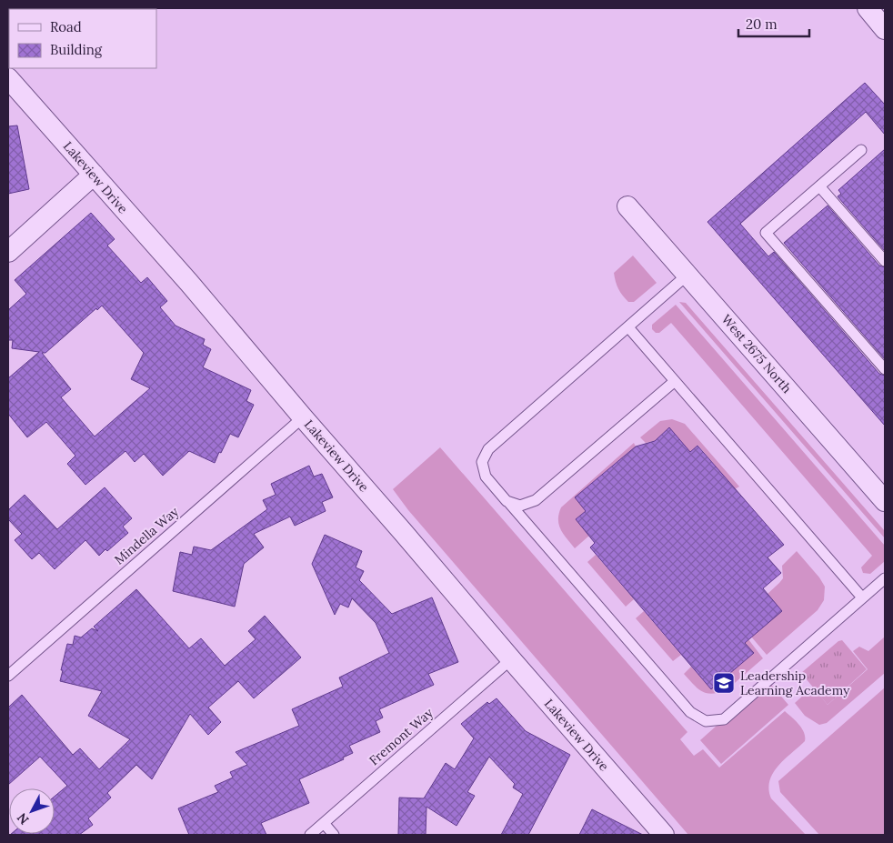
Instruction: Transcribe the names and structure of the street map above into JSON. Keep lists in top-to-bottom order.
{
  "streets": {
    "street": ["Lakeview Drive", "West 2675 North"],
    "lane": ["Mindella Way", "Fremont Way"]
  },
  "crossings": [
    ["Lakeview Drive", "Mindella Way"],
    ["Lakeview Drive", "Fremont Way"]
  ],
  "places": {
    "school or university": ["Leadership Learning Academy"]
  },
  "legend": ["Road", "Building"],
  "scale_bar": "20 m",
  "north": "bottom left"
}
